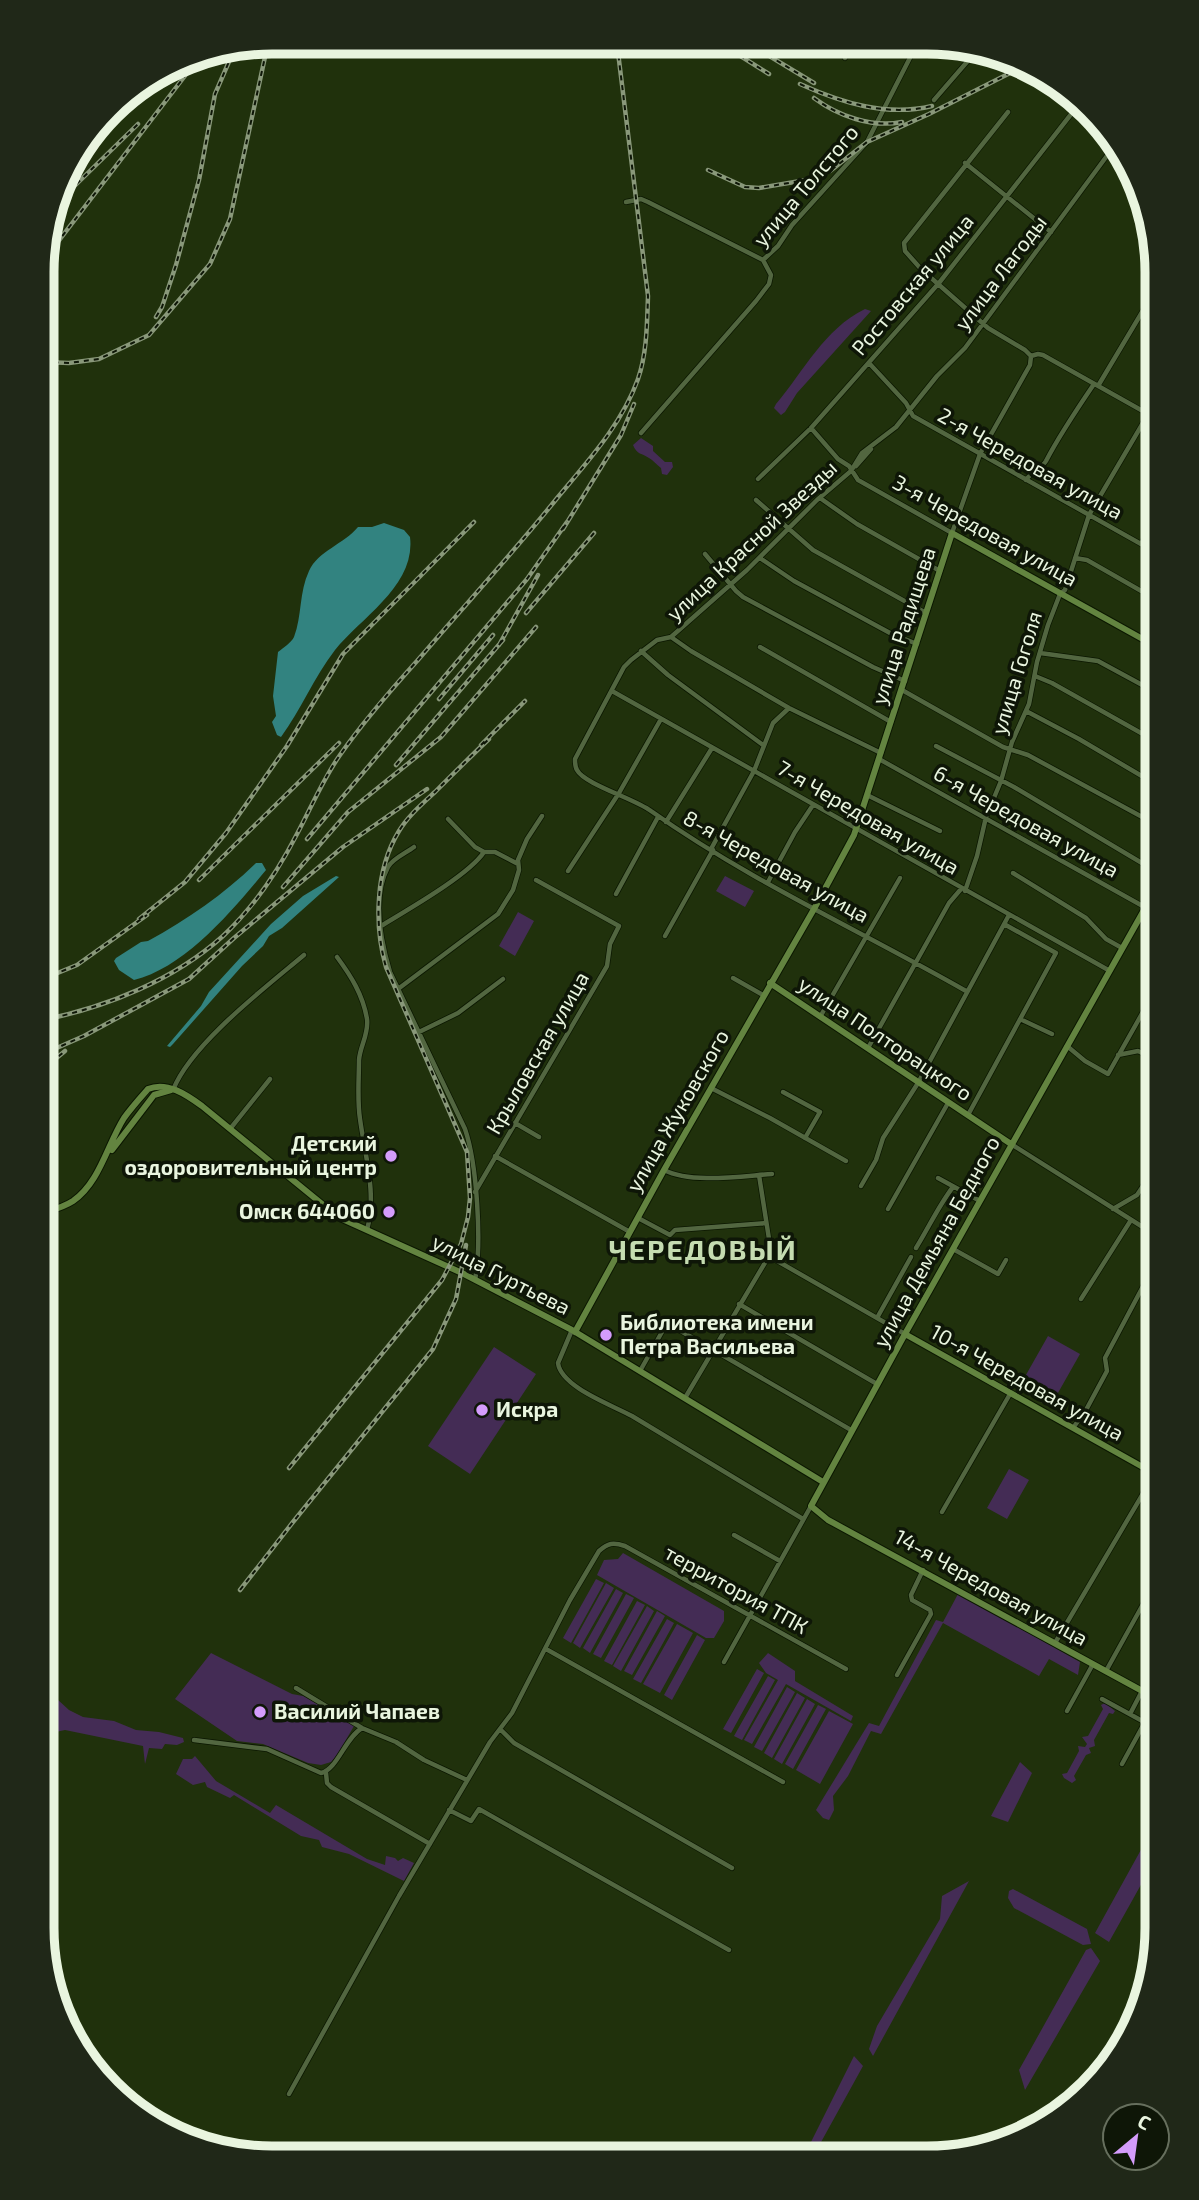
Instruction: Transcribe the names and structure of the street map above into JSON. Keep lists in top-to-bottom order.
{
  "streets": {
    "main road": [
      "3-я Чередовая улица",
      "улица Радищева",
      "улица Полторацкого",
      "улица Жуковского",
      "улица Демьяна Бедного",
      "улица Гуртьева",
      "10-я Чередовая улица",
      "14-я Чередовая улица"
    ],
    "street": [
      "улица Толстого",
      "улица Лагоды",
      "Ростовская улица",
      "2-я Чередовая улица",
      "улица Красной Звезды",
      "улица Гоголя",
      "7-я Чередовая улица",
      "6-я Чередовая улица",
      "8-я Чередовая улица",
      "Крыловская улица",
      "территория ТПК"
    ]
  },
  "crossings": [
    ["улица Лагоды", "2-я Чередовая улица"],
    ["улица Лагоды", "улица Красной Звезды"],
    ["Ростовская улица", "2-я Чередовая улица"],
    ["Ростовская улица", "3-я Чередовая улица"],
    ["2-я Чередовая улица", "улица Красной Звезды"],
    ["2-я Чередовая улица", "улица Радищева"],
    ["2-я Чередовая улица", "улица Гоголя"],
    ["3-я Чередовая улица", "улица Красной Звезды"],
    ["3-я Чередовая улица", "улица Радищева"],
    ["3-я Чередовая улица", "улица Гоголя"],
    ["улица Красной Звезды", "7-я Чередовая улица"],
    ["улица Красной Звезды", "6-я Чередовая улица"],
    ["улица Красной Звезды", "8-я Чередовая улица"],
    ["улица Радищева", "7-я Чередовая улица"],
    ["улица Радищева", "6-я Чередовая улица"],
    ["улица Радищева", "8-я Чередовая улица"],
    ["улица Радищева", "улица Жуковского"],
    ["улица Гоголя", "7-я Чередовая улица"],
    ["улица Гоголя", "6-я Чередовая улица"],
    ["улица Гоголя", "8-я Чередовая улица"],
    ["улица Гоголя", "улица Полторацкого"],
    ["7-я Чередовая улица", "улица Демьяна Бедного"],
    ["6-я Чередовая улица", "улица Демьяна Бедного"],
    ["8-я Чередовая улица", "улица Жуковского"],
    ["улица Полторацкого", "улица Жуковского"],
    ["улица Полторацкого", "улица Демьяна Бедного"],
    ["улица Жуковского", "улица Демьяна Бедного"],
    ["улица Жуковского", "улица Гуртьева"],
    ["улица Демьяна Бедного", "улица Гуртьева"],
    ["улица Демьяна Бедного", "10-я Чередовая улица"],
    ["улица Демьяна Бедного", "14-я Чередовая улица"],
    ["улица Демьяна Бедного", "территория ТПК"]
  ],
  "districts": ["ЧЕРЕДОВЫЙ"],
  "places": [
    "Детский оздоровительный центр",
    "Омск 644060",
    "Библиотека имени Петра Васильева",
    "Искра",
    "Василий Чапаев"
  ],
  "north": "top right"
}
